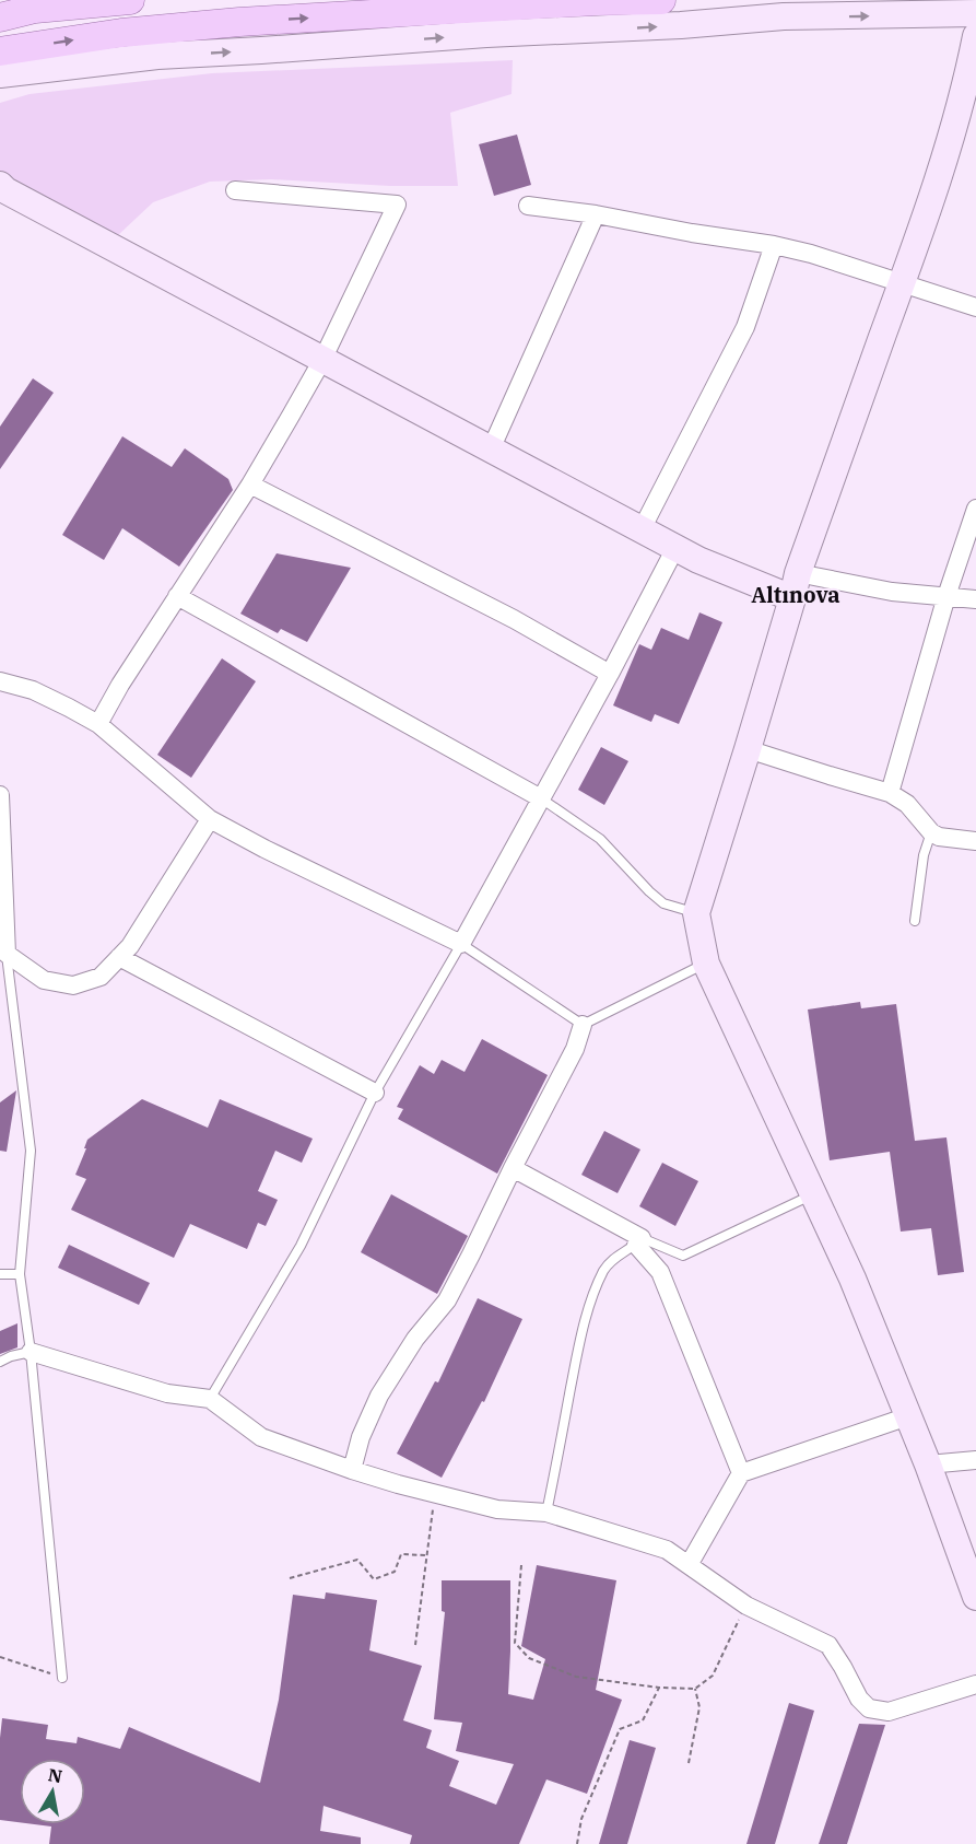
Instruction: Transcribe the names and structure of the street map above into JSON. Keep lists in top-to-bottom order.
{
  "districts": ["Altınova"],
  "north": "top"
}
